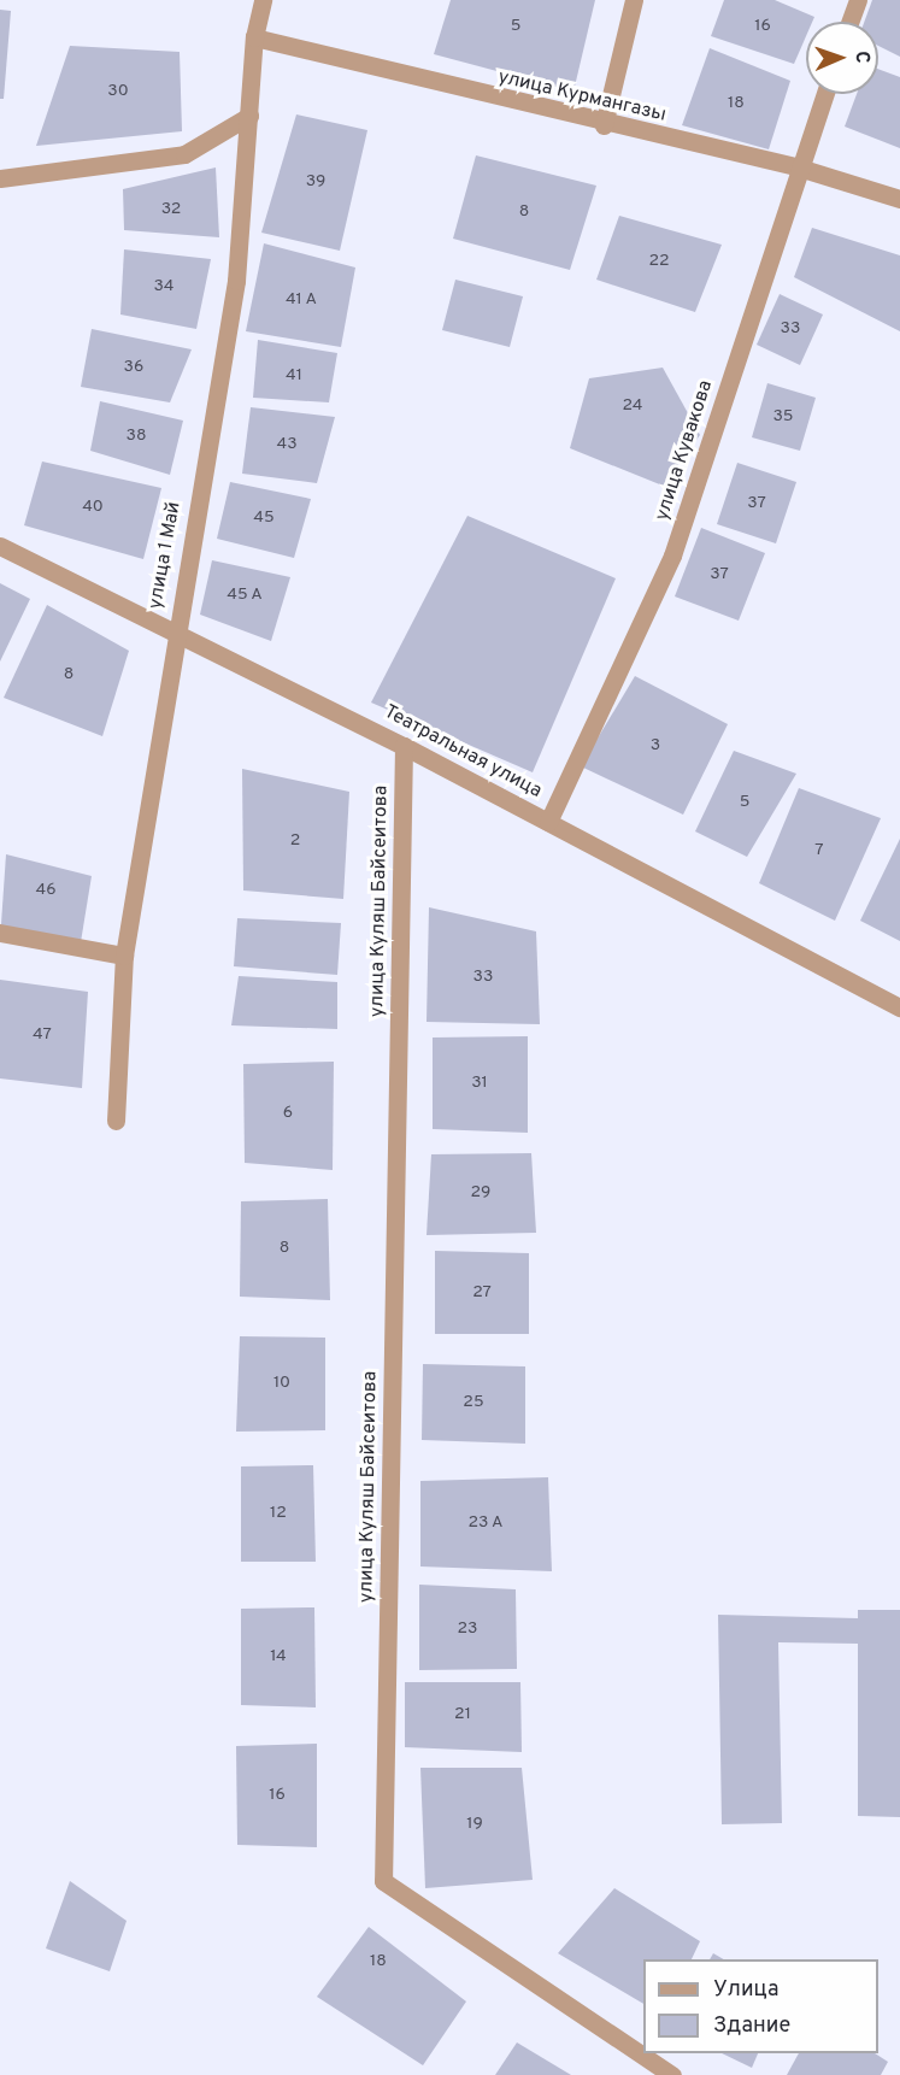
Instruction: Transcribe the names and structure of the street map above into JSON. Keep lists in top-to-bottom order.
{
  "streets": {
    "street": [
      "улица Курмангазы",
      "улица Кувакова",
      "улица 1 Май",
      "Театральная улица",
      "улица Куляш Байсеитова"
    ]
  },
  "crossings": [
    ["улица Курмангазы", "улица Кувакова"],
    ["улица Курмангазы", "улица 1 Май"],
    ["улица Кувакова", "Театральная улица"],
    ["улица 1 Май", "Театральная улица"],
    ["Театральная улица", "улица Куляш Байсеитова"]
  ],
  "house_numbers": [
    "5",
    "16",
    "30",
    "18",
    "39",
    "32",
    "8",
    "22",
    "34",
    "41 А",
    "33",
    "36",
    "41",
    "24",
    "35",
    "38",
    "43",
    "37",
    "40",
    "45",
    "37",
    "45 А",
    "8",
    "3",
    "5",
    "2",
    "7",
    "46",
    "33",
    "47",
    "31",
    "6",
    "29",
    "8",
    "27",
    "10",
    "25",
    "12",
    "23 А",
    "23",
    "14",
    "21",
    "16",
    "19",
    "18"
  ],
  "legend": ["Улица", "Здание"],
  "north": "right"
}
